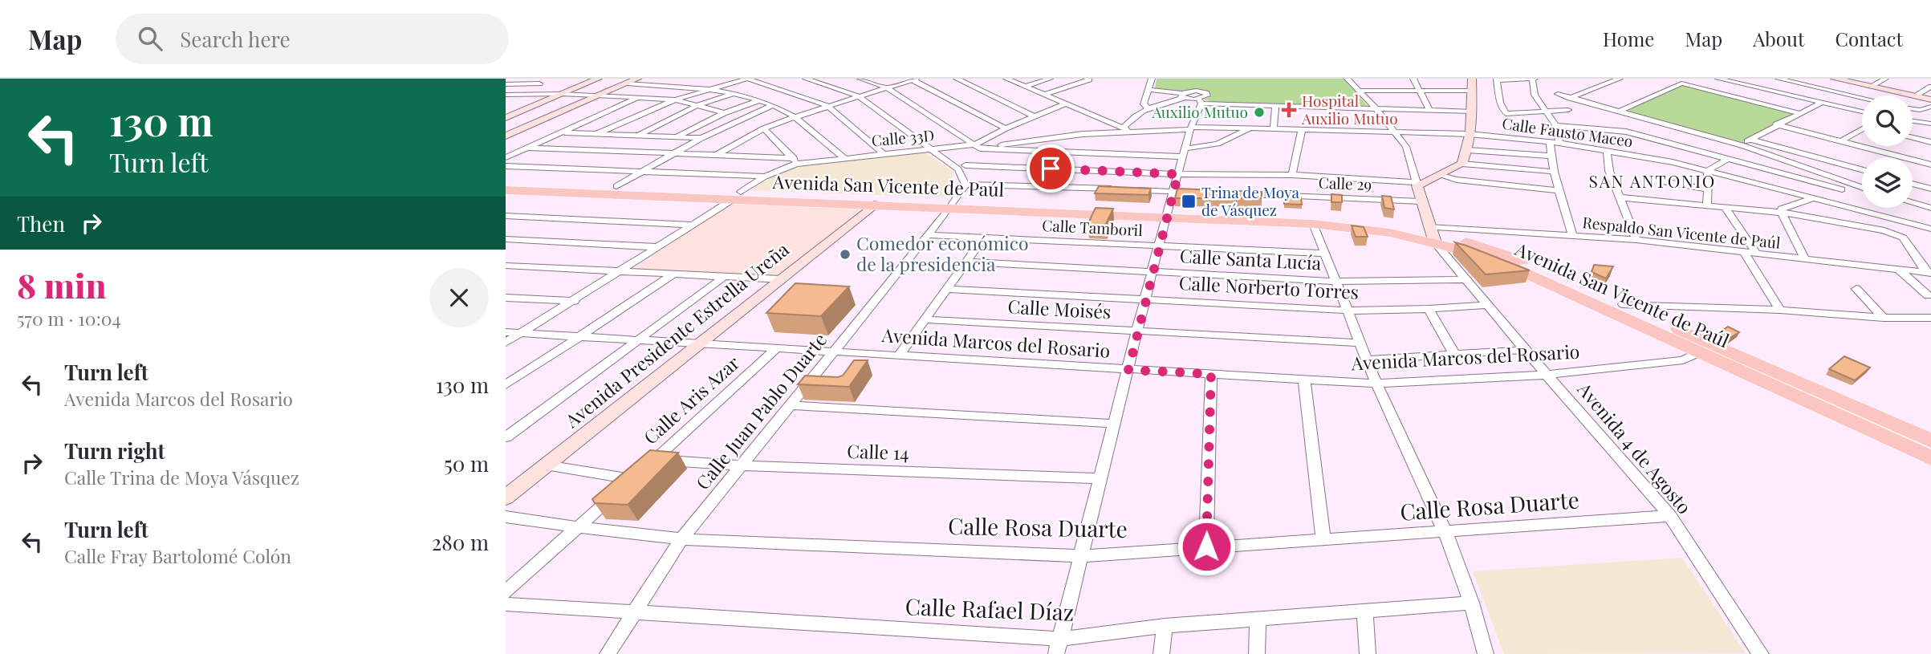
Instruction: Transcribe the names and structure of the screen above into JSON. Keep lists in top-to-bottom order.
{
  "streets": {
    "main road": ["Avenida San Vicente de Paúl", "Avenida Presidente Estrella Ureña", "Avenida 4 de Agosto"],
    "street": [
      "Calle Fausto Maceo",
      "Calle 33D",
      "Calle 29",
      "Calle Tamboril",
      "Respaldo San Vicente de Paúl",
      "Calle Santa Lucía",
      "Calle Norberto Torres",
      "Calle Moisés",
      "Avenida Marcos del Rosario",
      "Calle Aris Azar",
      "Calle Juan Pablo Duarte",
      "Calle 14",
      "Calle Rosa Duarte",
      "Calle Rafael Díaz"
    ]
  },
  "crossings": [
    ["Calle Fausto Maceo", "Calle 33D"],
    ["Calle Fausto Maceo", "Avenida 4 de Agosto"],
    ["Calle 33D", "Avenida San Vicente de Paúl"],
    ["Calle 33D", "Avenida Marcos del Rosario"],
    ["Calle 29", "Avenida 4 de Agosto"],
    ["Avenida San Vicente de Paúl", "Respaldo San Vicente de Paúl"],
    ["Avenida San Vicente de Paúl", "Avenida Presidente Estrella Ureña"],
    ["Avenida San Vicente de Paúl", "Avenida Marcos del Rosario"],
    ["Avenida San Vicente de Paúl", "Calle Juan Pablo Duarte"],
    ["Avenida San Vicente de Paúl", "Avenida 4 de Agosto"],
    ["Calle Tamboril", "Calle Juan Pablo Duarte"],
    ["Respaldo San Vicente de Paúl", "Avenida 4 de Agosto"],
    ["Calle Santa Lucía", "Avenida 4 de Agosto"],
    ["Calle Norberto Torres", "Avenida 4 de Agosto"],
    ["Avenida Presidente Estrella Ureña", "Avenida Marcos del Rosario"],
    ["Avenida Marcos del Rosario", "Calle Aris Azar"],
    ["Avenida Marcos del Rosario", "Calle Juan Pablo Duarte"],
    ["Avenida Marcos del Rosario", "Avenida 4 de Agosto"],
    ["Calle Aris Azar", "Calle 14"],
    ["Calle Aris Azar", "Calle Rosa Duarte"],
    ["Calle Juan Pablo Duarte", "Calle 14"],
    ["Calle Juan Pablo Duarte", "Calle Rosa Duarte"],
    ["Calle Juan Pablo Duarte", "Calle Rafael Díaz"],
    ["Avenida 4 de Agosto", "Calle Rosa Duarte"]
  ],
  "districts": ["SAN ANTONIO"],
  "places": {
    "health": ["Hospital Auxilio Mutuo"],
    "other": ["Auxilio Mutuo", "Comedor económico de la presidencia"],
    "transit": ["Trina de Moya de Vásquez"]
  },
  "page": {
    "header": "Map",
    "search": "Search here",
    "nav": [
      "Home",
      "Map",
      "About",
      "Contact"
    ],
    "turn": ["130 m", "Turn left"],
    "then": "Then",
    "heading": ["8 min", "570 m · 10:04"],
    "list": [
      {
        "name": "Turn left",
        "note": "Avenida Marcos del Rosario",
        "value": "130 m"
      },
      {
        "name": "Turn right",
        "note": "Calle Trina de Moya Vásquez",
        "value": "50 m"
      },
      {
        "name": "Turn left",
        "note": "Calle Fray Bartolomé Colón",
        "value": "280 m"
      }
    ]
  }
}
